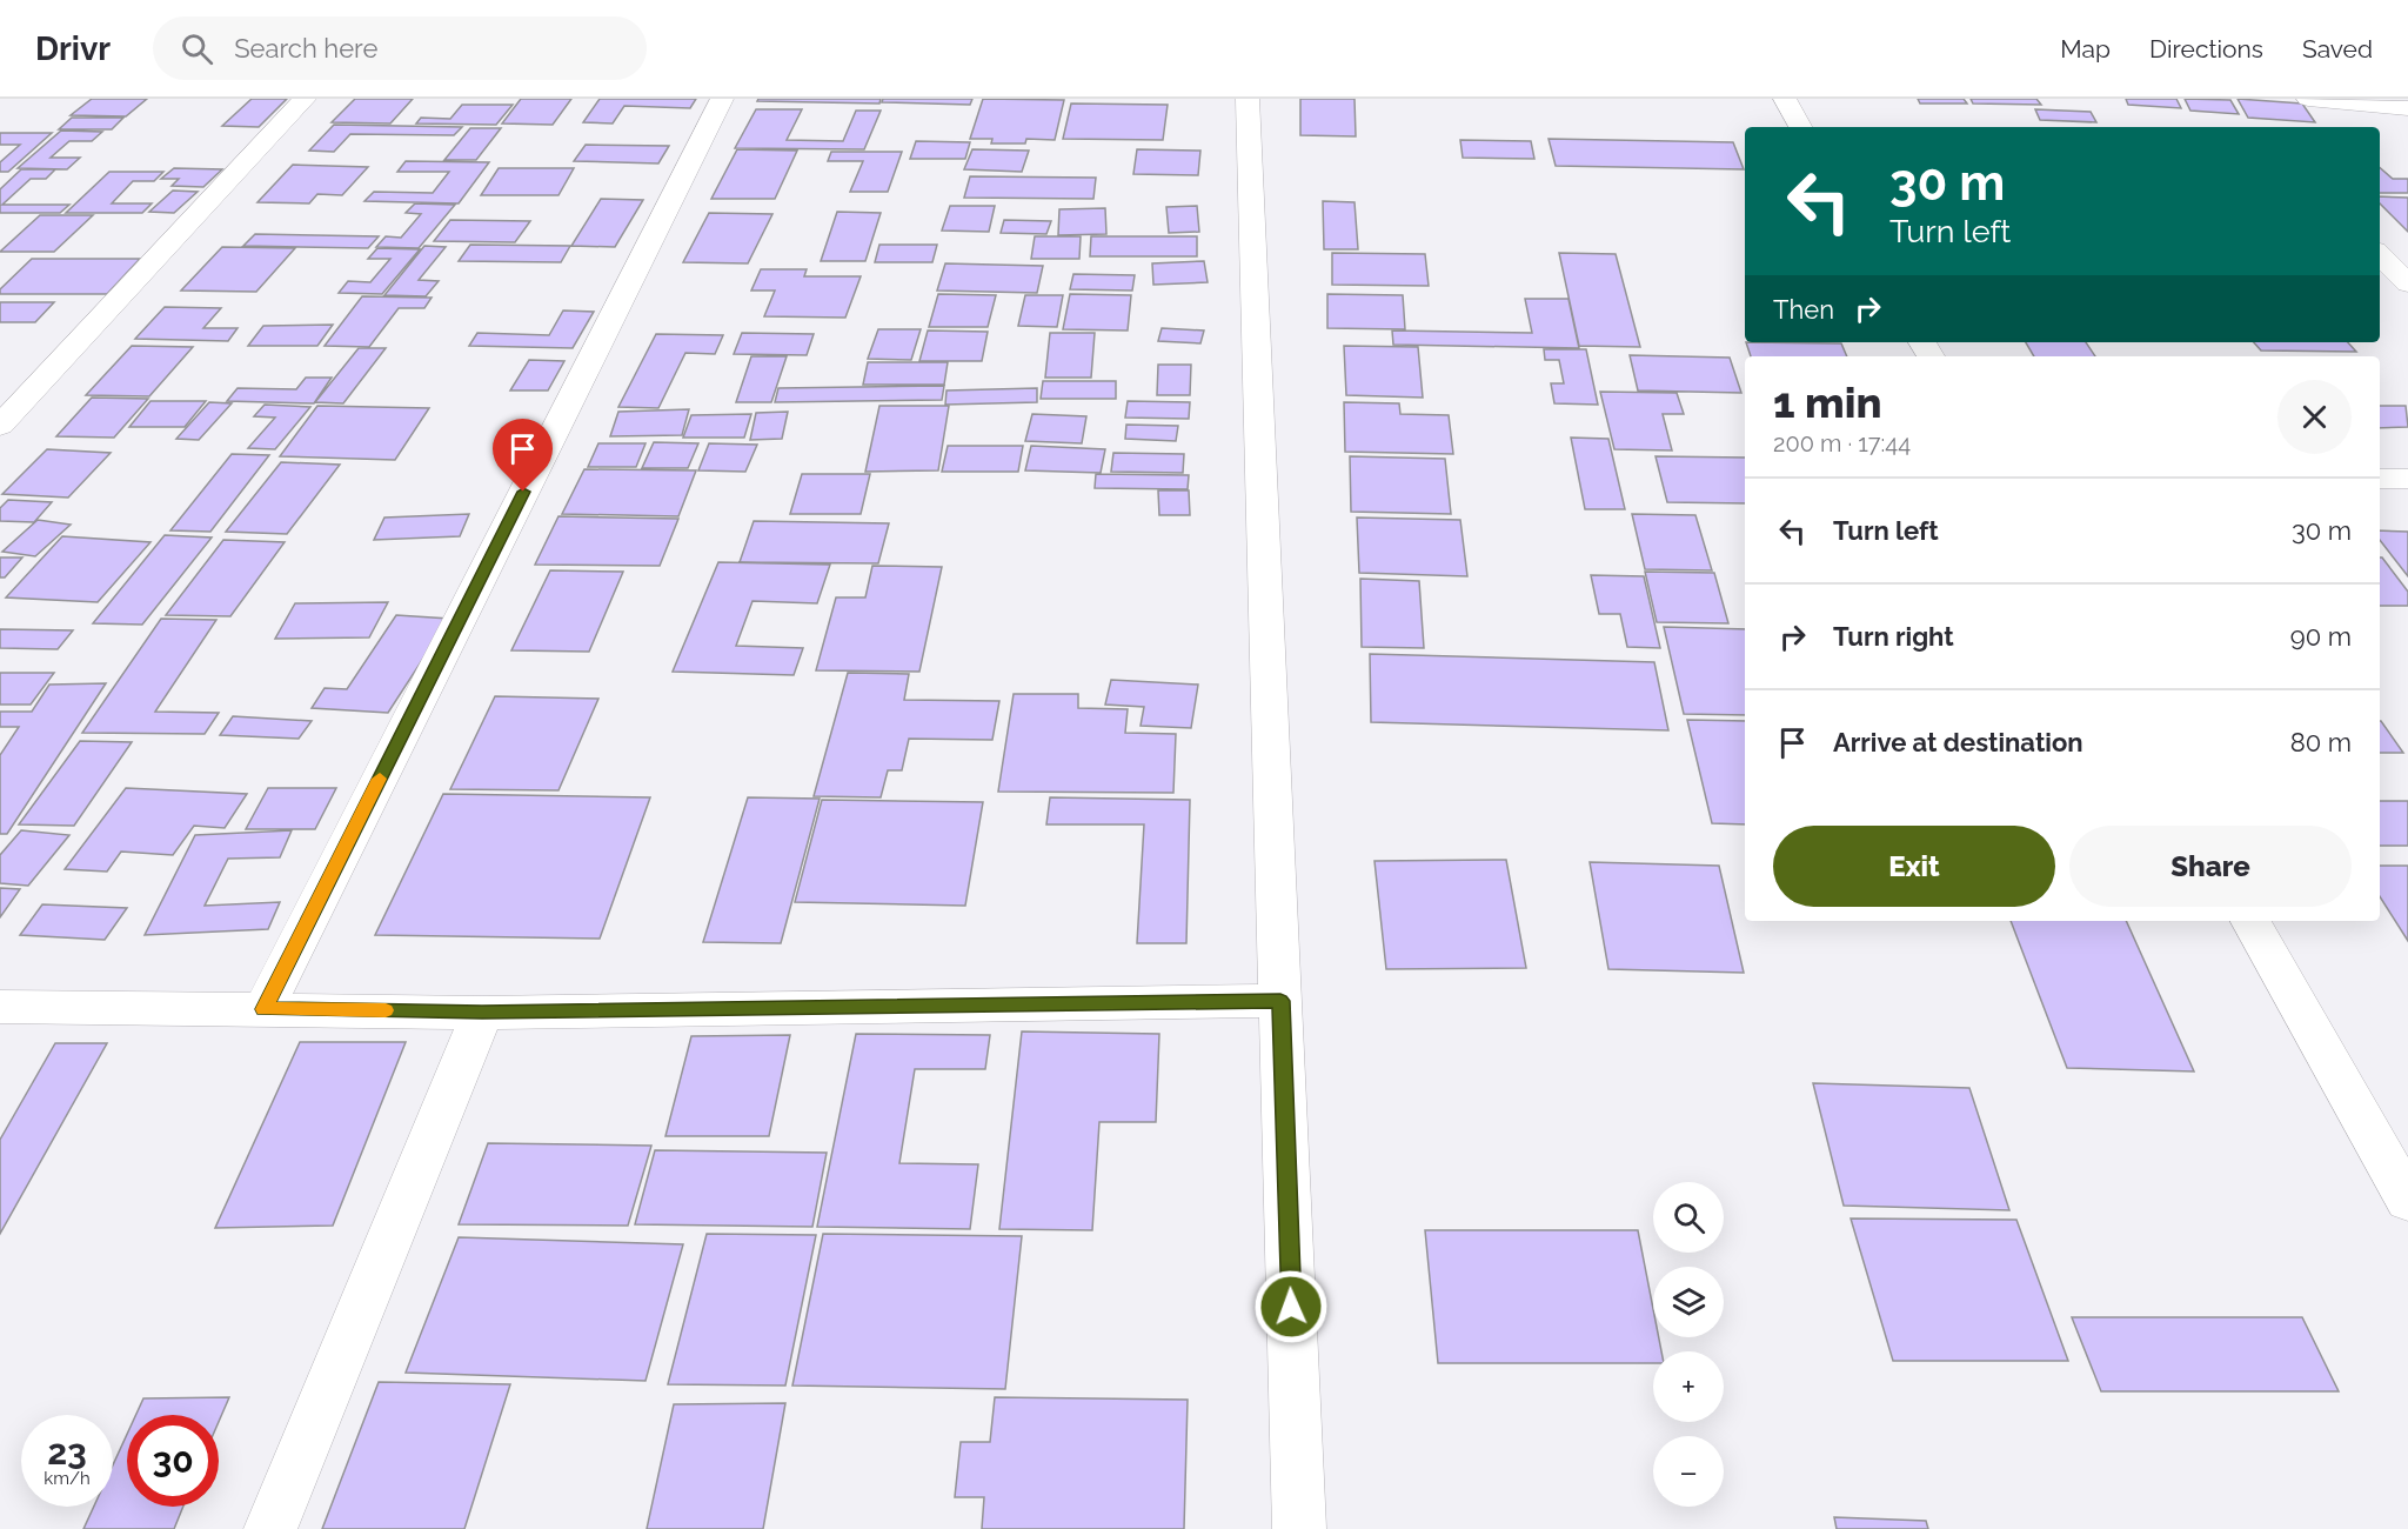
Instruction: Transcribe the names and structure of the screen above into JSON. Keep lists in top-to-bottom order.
{
  "page": {
    "header": "Drivr",
    "search": "Search here",
    "nav": ["Map", "Directions", "Saved"],
    "turn": ["30 m", "Turn left"],
    "then": "Then",
    "heading": ["1 min", "200 m · 17:44"],
    "list": [
      {
        "name": "Turn left",
        "value": "30 m"
      },
      {
        "name": "Turn right",
        "value": "90 m"
      },
      {
        "name": "Arrive at destination",
        "value": "80 m"
      }
    ],
    "buttons": ["Exit", "Share"],
    "map_buttons": ["+", "−"],
    "speed": "23 km/h",
    "limit": "30"
  }
}
